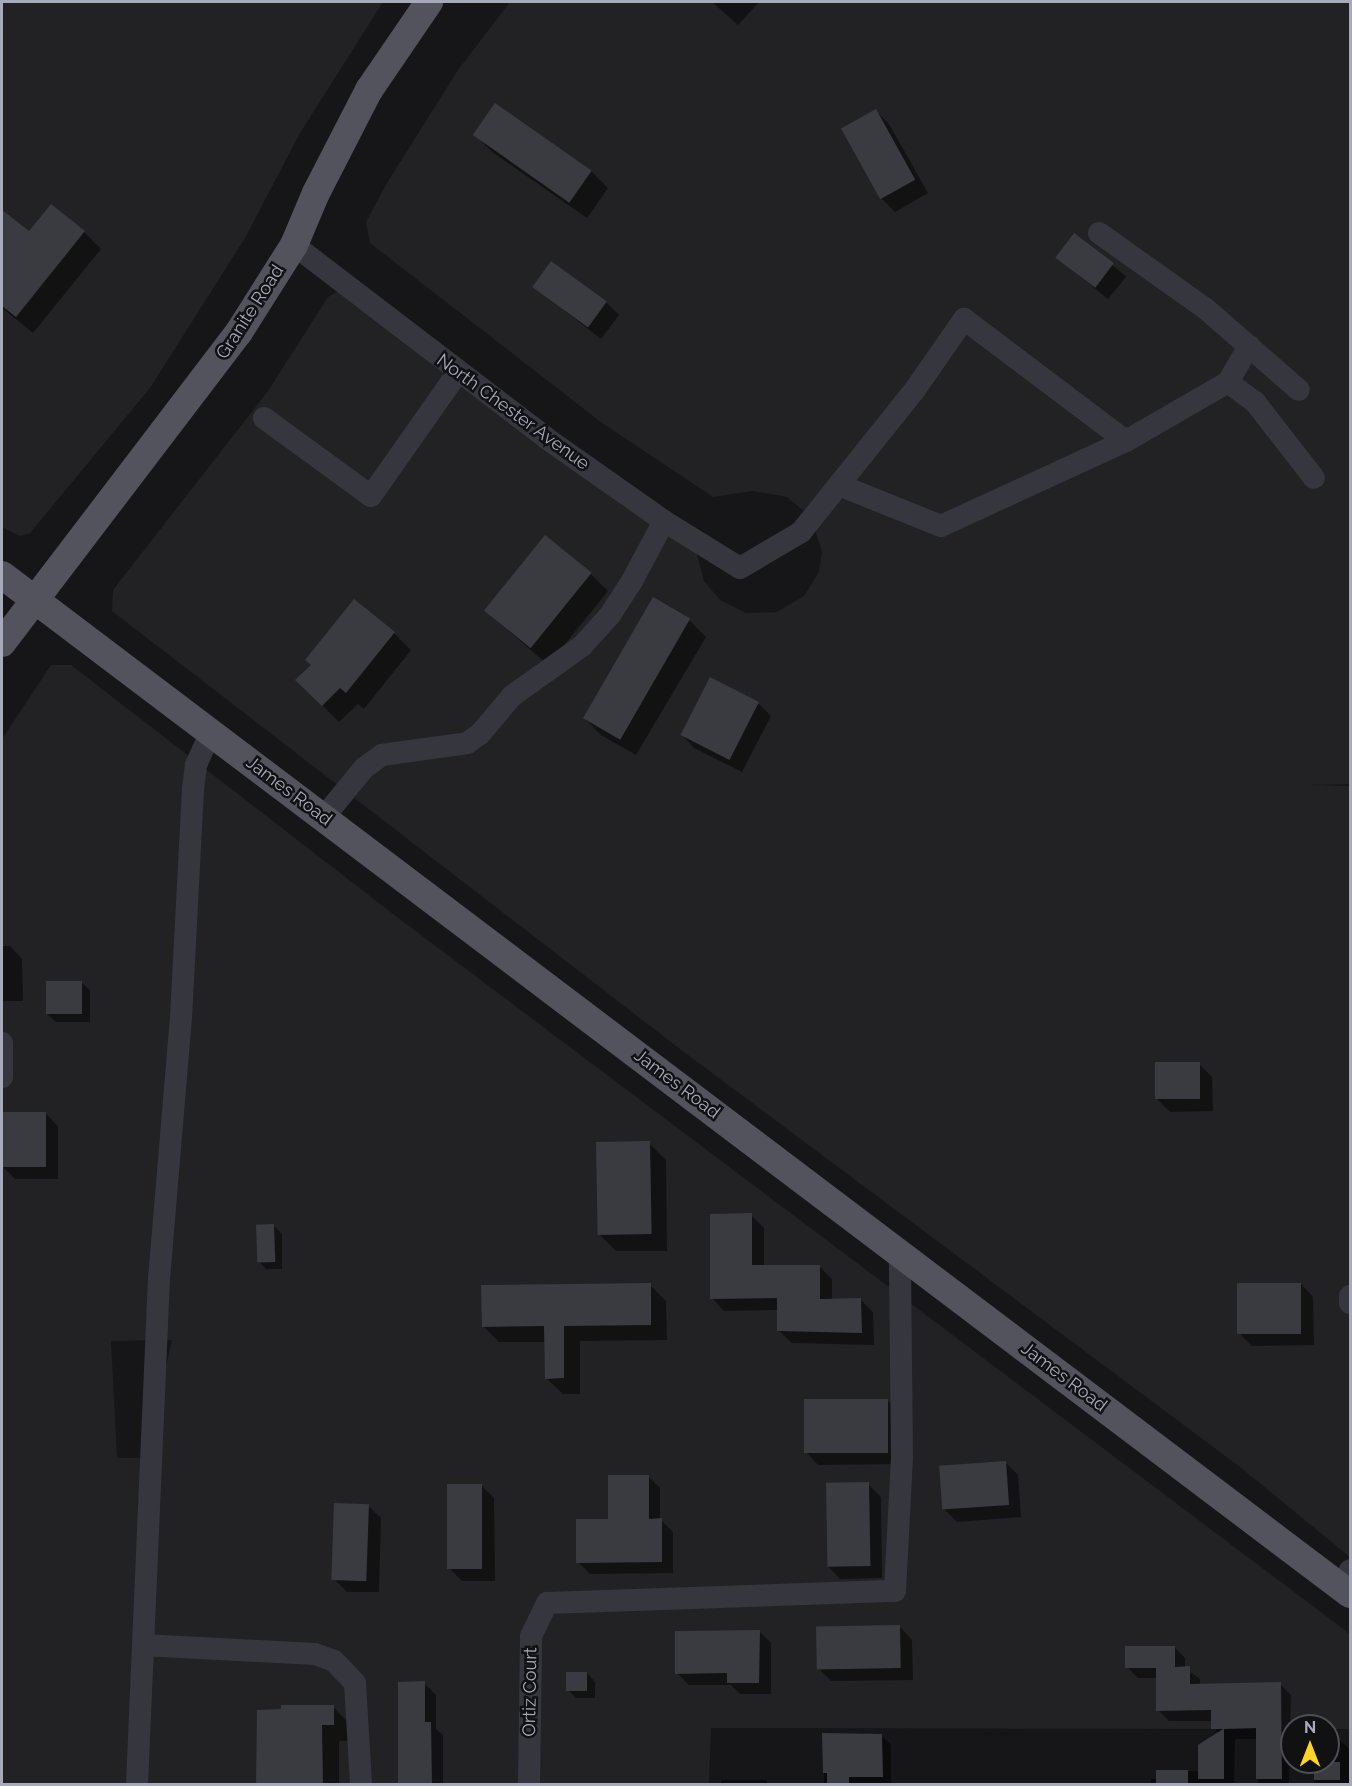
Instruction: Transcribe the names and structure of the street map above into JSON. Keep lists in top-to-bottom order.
{
  "streets": {
    "main road": ["Granite Road", "James Road"],
    "street": ["North Chester Avenue", "Ortiz Court"]
  },
  "crossings": [
    ["Granite Road", "North Chester Avenue"],
    ["Granite Road", "James Road"],
    ["James Road", "Ortiz Court"]
  ],
  "north": "top"
}
